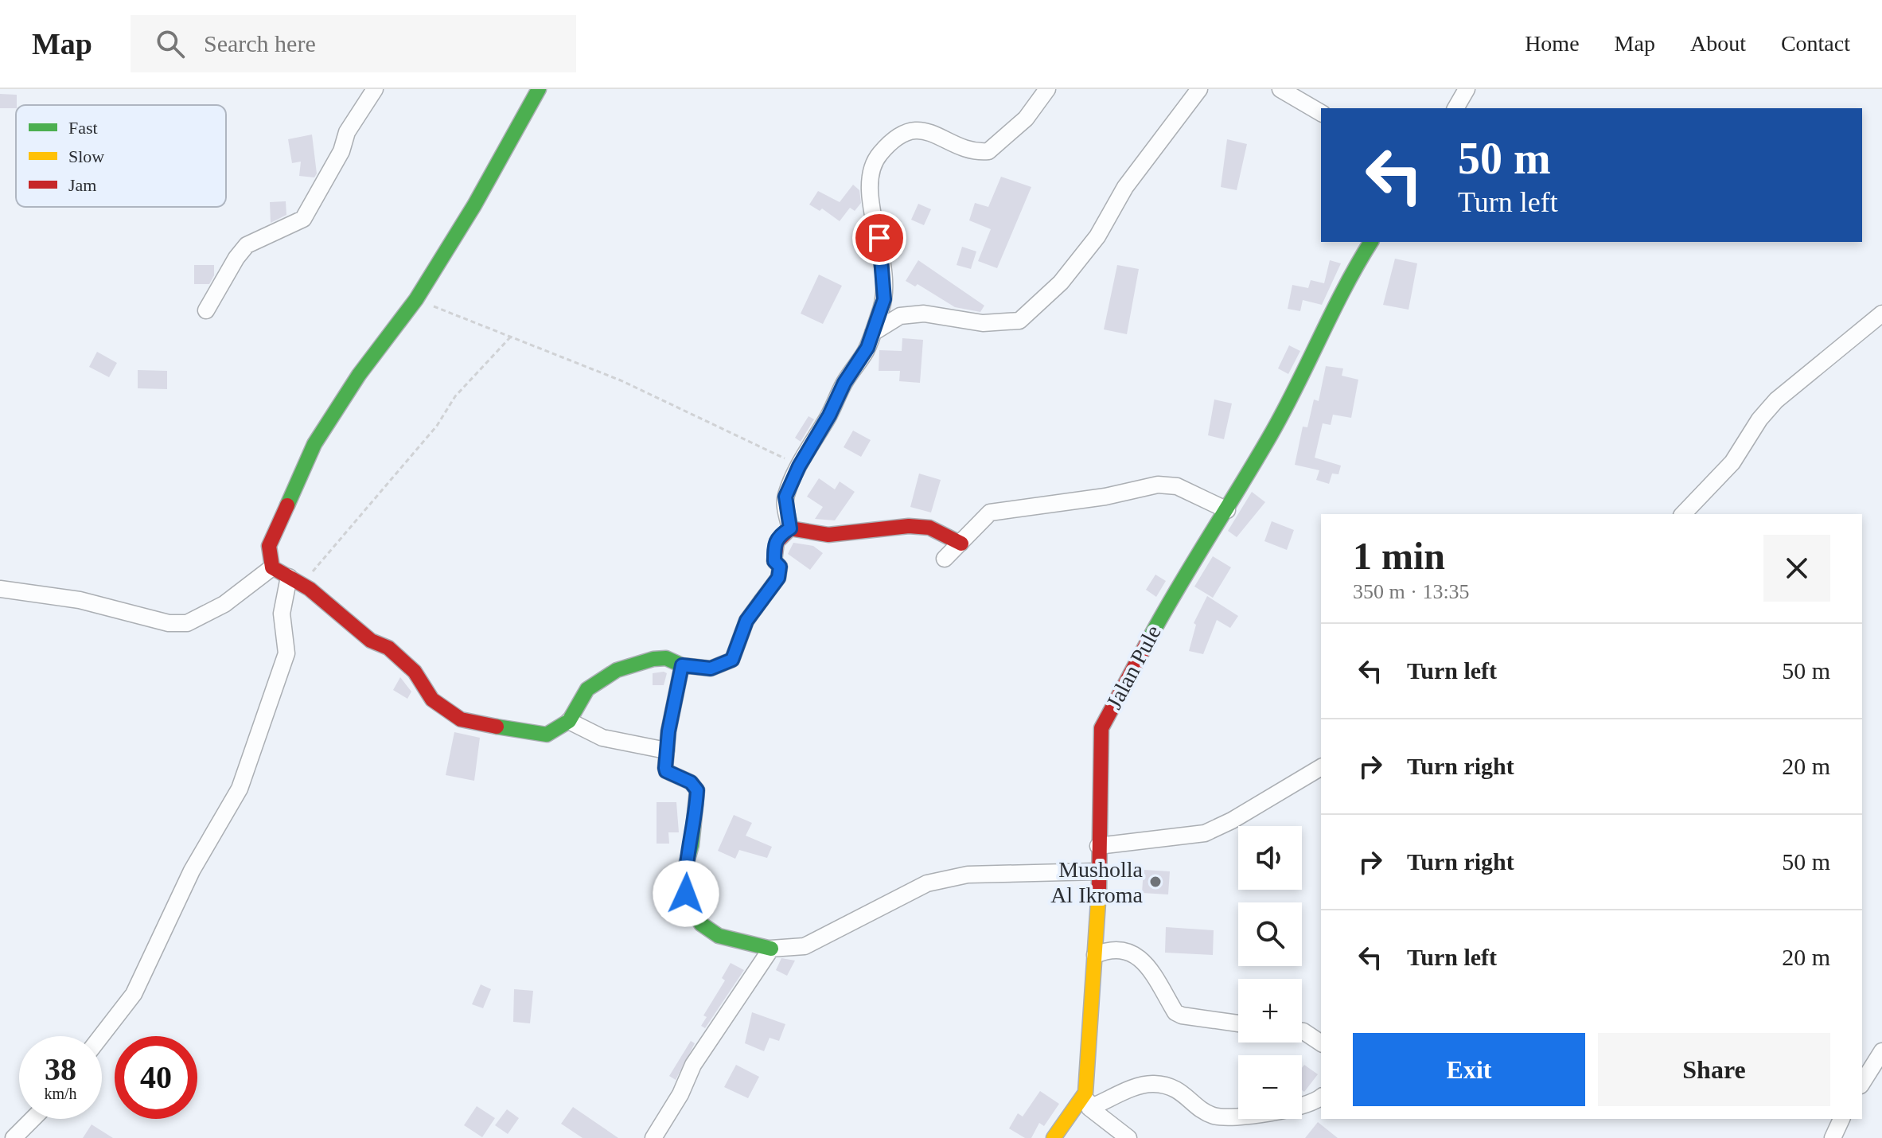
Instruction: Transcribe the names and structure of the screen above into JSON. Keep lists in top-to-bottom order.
{
  "streets": {
    "street": ["Jalan Pule"]
  },
  "places": ["Musholla Al Ikroma"],
  "legend": ["Fast", "Slow", "Jam"],
  "page": {
    "header": "Map",
    "search": "Search here",
    "nav": [
      "Home",
      "Map",
      "About",
      "Contact"
    ],
    "turn": ["50 m", "Turn left"],
    "heading": ["1 min", "350 m · 13:35"],
    "list": [
      {
        "name": "Turn left",
        "value": "50 m"
      },
      {
        "name": "Turn right",
        "value": "20 m"
      },
      {
        "name": "Turn right",
        "value": "50 m"
      },
      {
        "name": "Turn left",
        "value": "20 m"
      }
    ],
    "map_buttons": ["+", "−"],
    "buttons": ["Exit", "Share"],
    "speed": "38 km/h",
    "limit": "40"
  }
}
